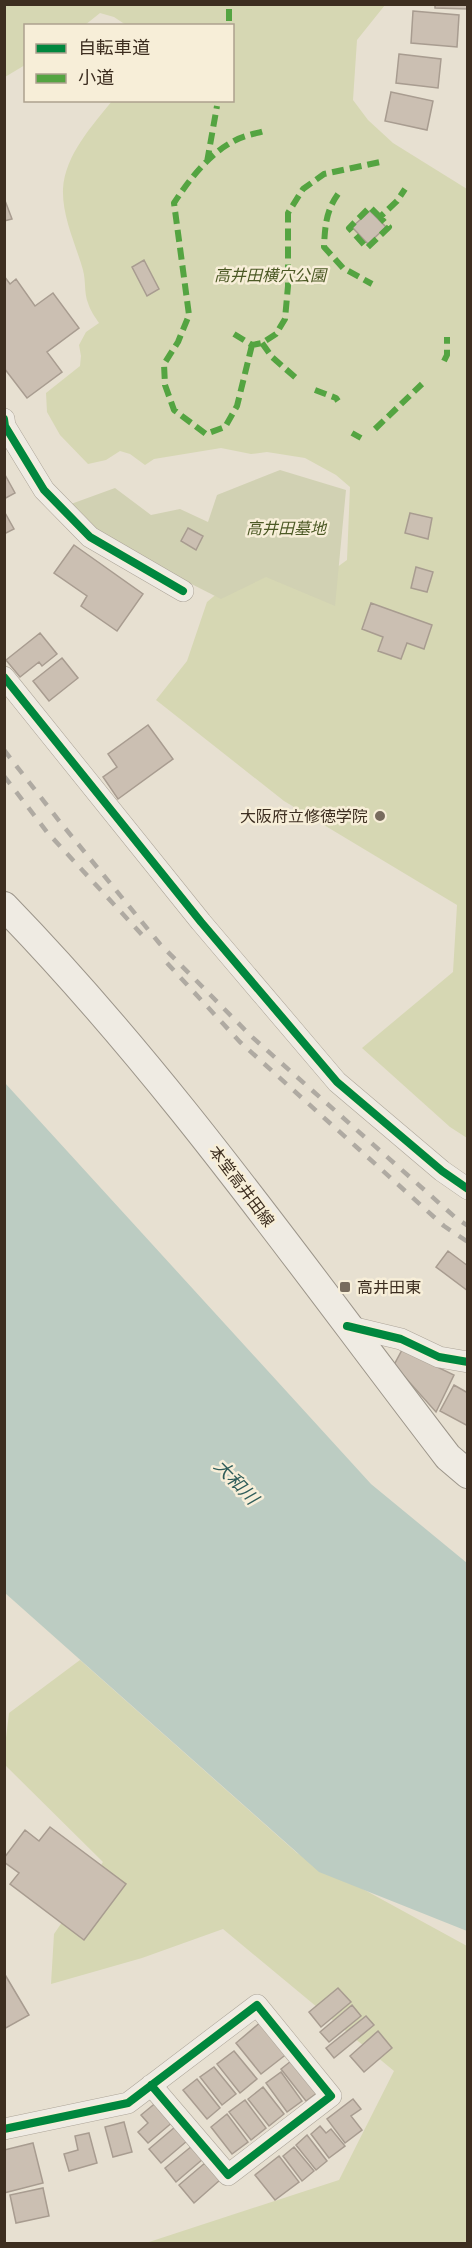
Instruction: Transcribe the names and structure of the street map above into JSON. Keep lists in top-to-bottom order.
{
  "streets": {
    "main road": ["本堂高井田線"]
  },
  "water": ["大和川"],
  "parks": ["高井田横穴公園", "高井田墓地"],
  "places": {
    "other": ["大阪府立修徳学院"],
    "transit": ["高井田東"]
  },
  "legend": ["自転車道", "小道"]
}
